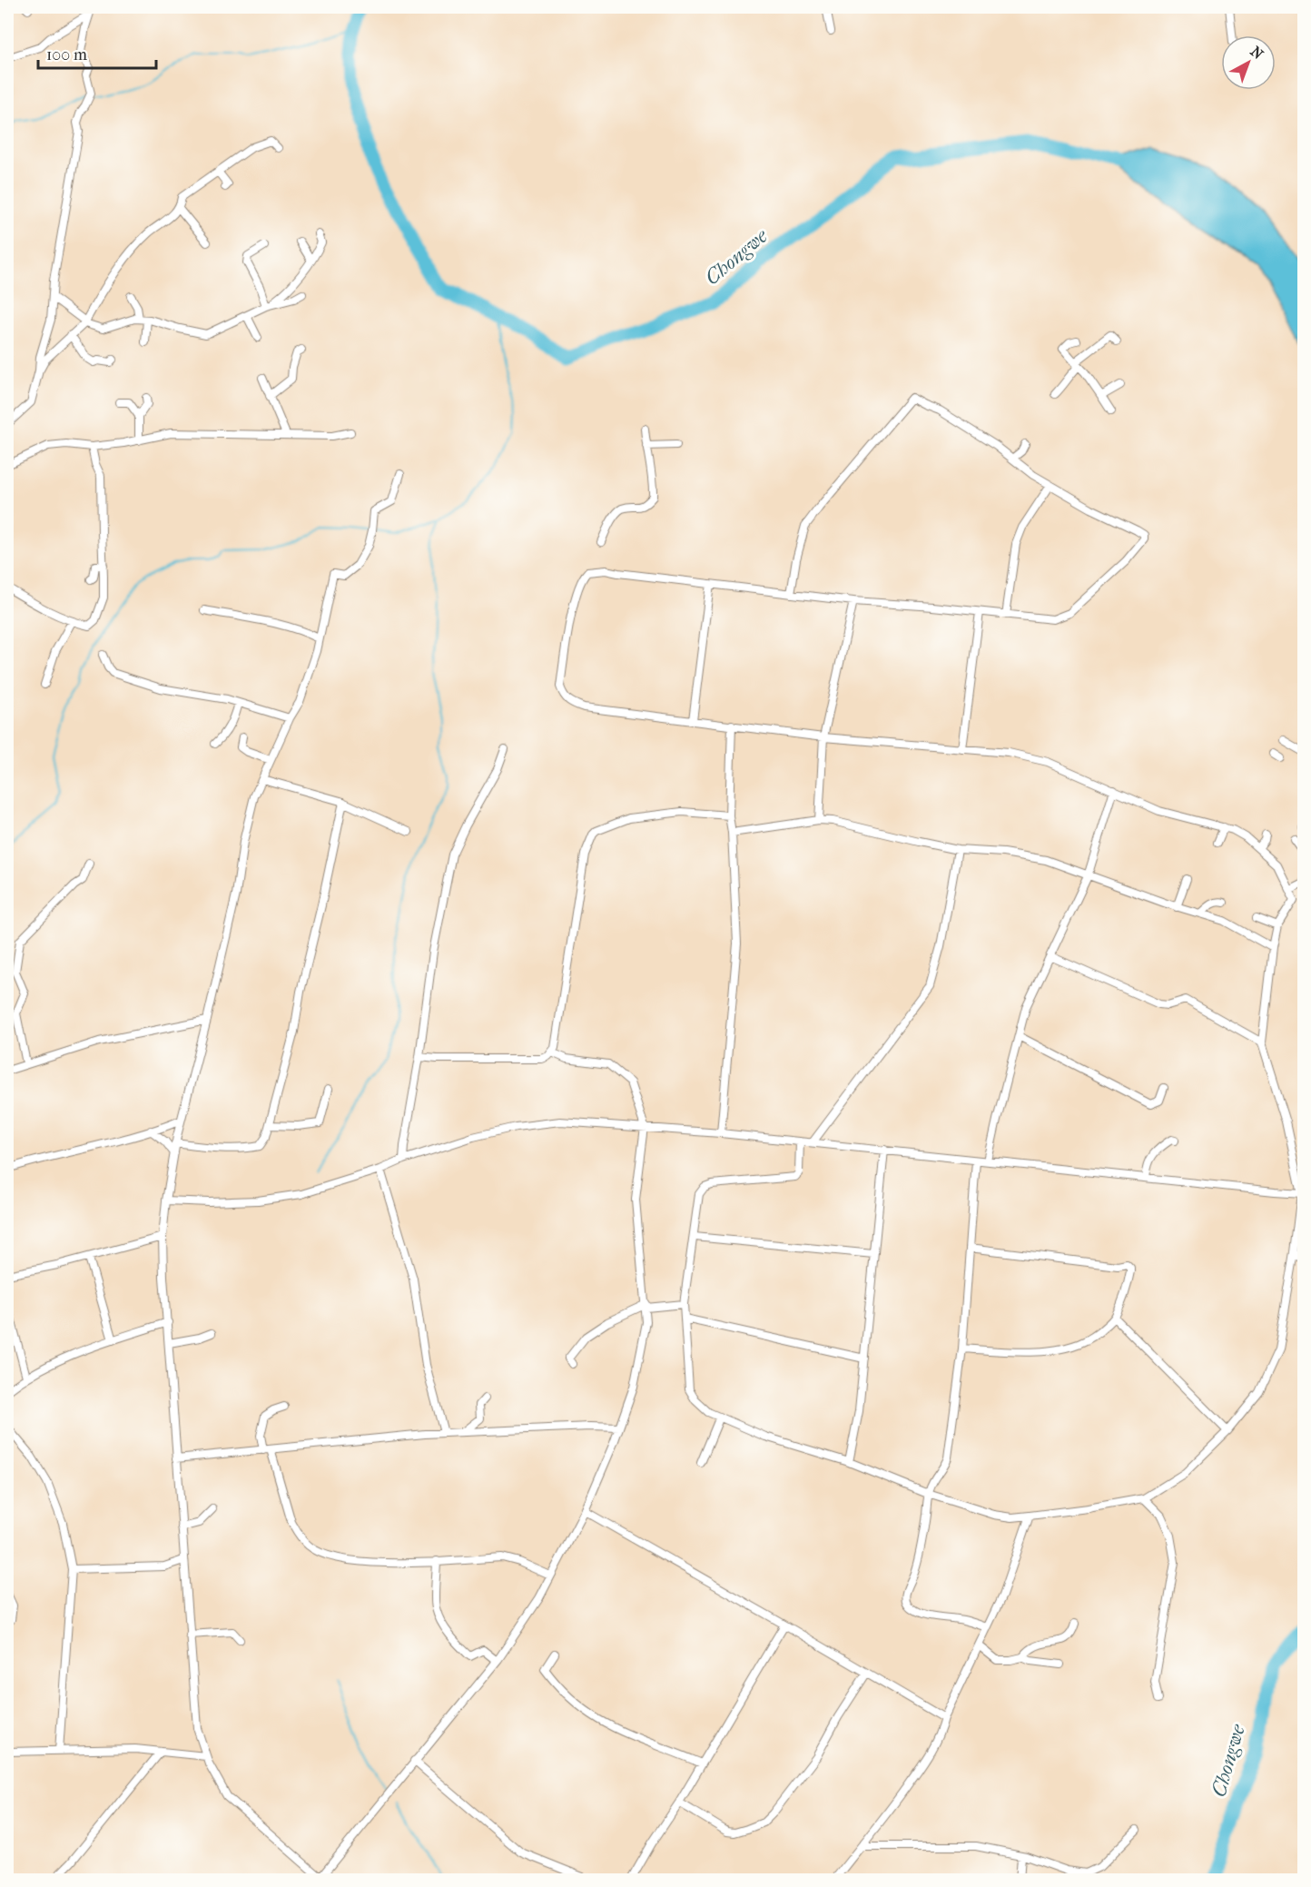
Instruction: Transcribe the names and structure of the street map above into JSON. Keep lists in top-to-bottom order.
{
  "water": ["Chongwe"],
  "scale_bar": "100 m",
  "north": "top right"
}
